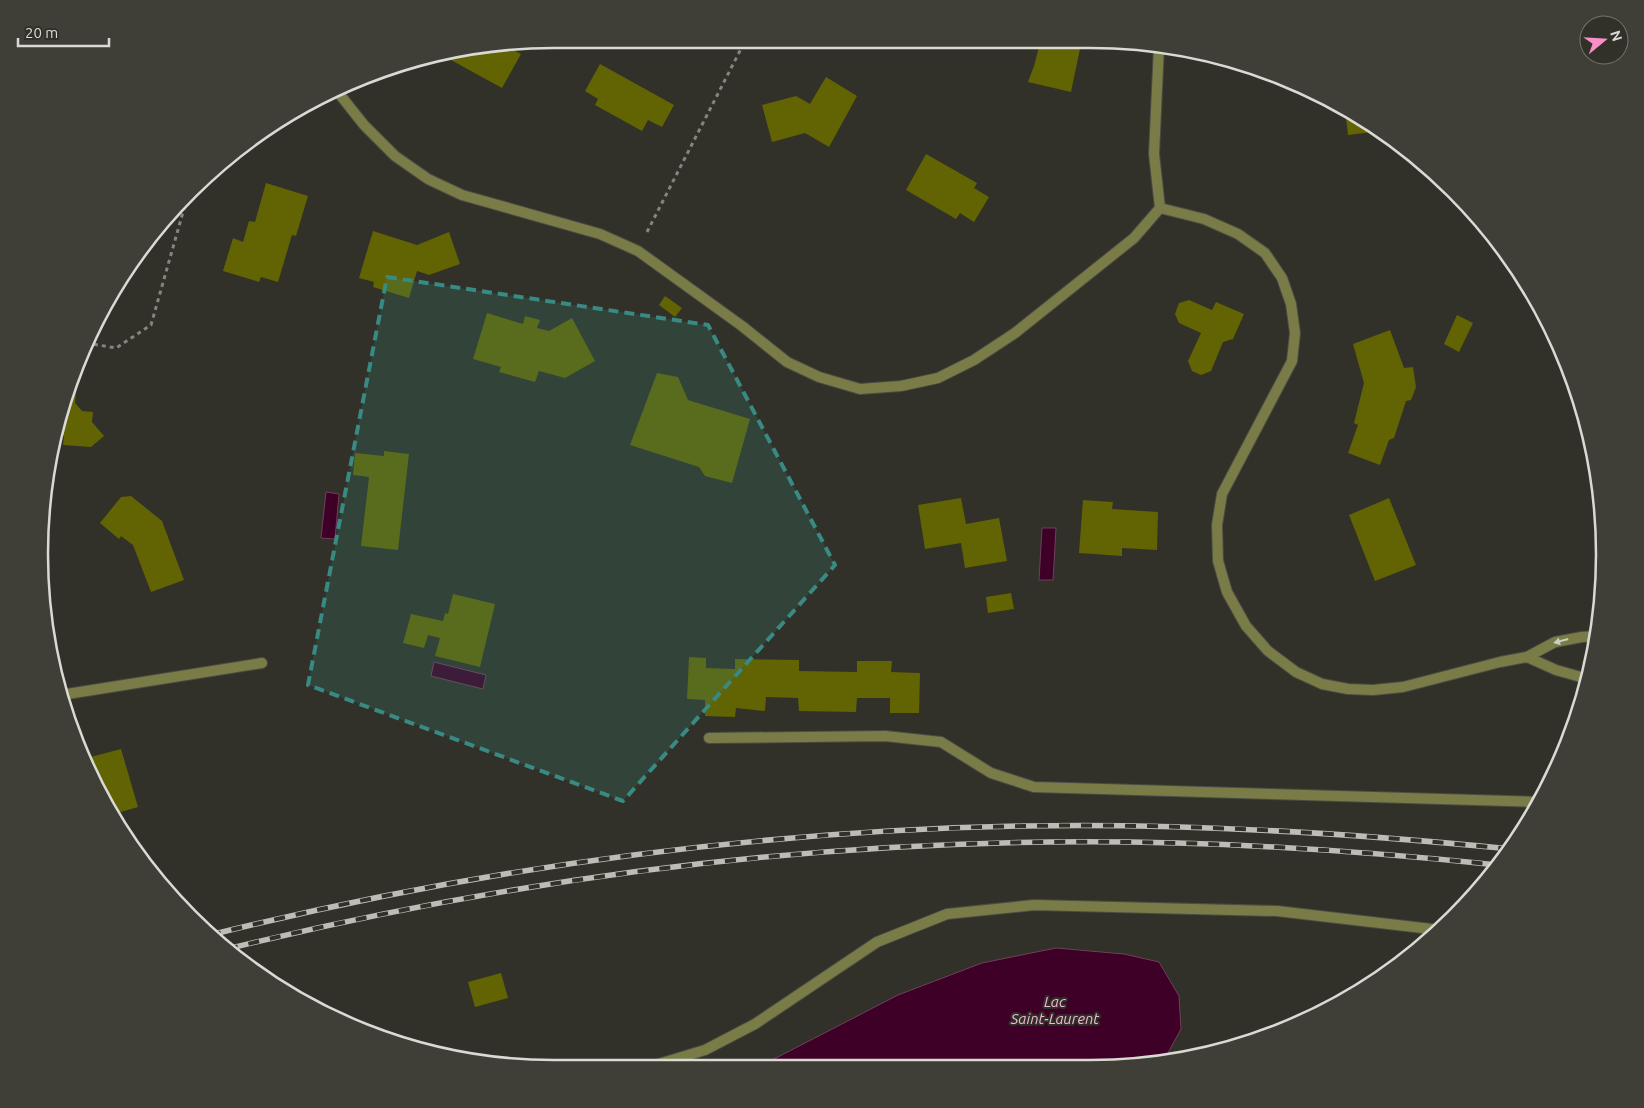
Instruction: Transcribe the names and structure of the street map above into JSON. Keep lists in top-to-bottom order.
{
  "water": ["Lac Saint-Laurent"],
  "scale_bar": "20 m",
  "north": "right"
}
